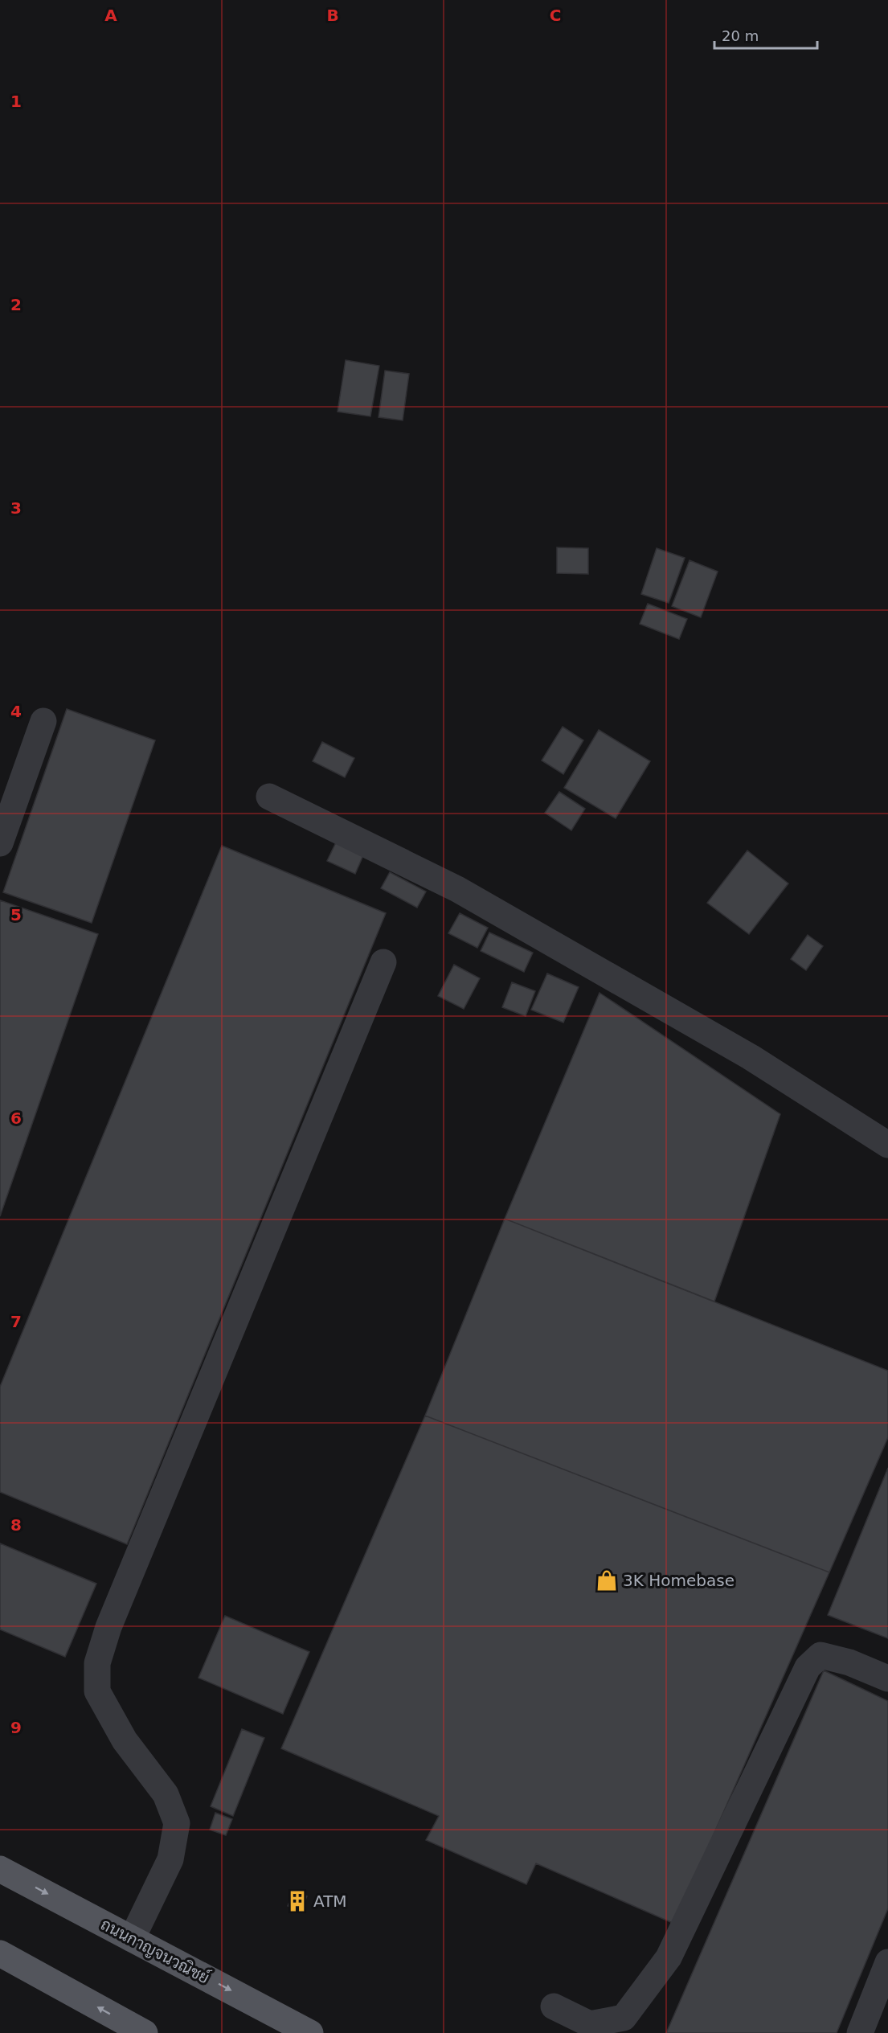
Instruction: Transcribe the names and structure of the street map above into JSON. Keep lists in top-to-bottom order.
{
  "streets": {
    "main road": ["ถนนกาญจนวณิชย์"]
  },
  "places": {
    "shop": ["3K Homebase"],
    "building": ["ATM"]
  },
  "scale_bar": "20 m",
  "grid": {
    "columns": ["A", "B", "C"],
    "rows": [
      "1",
      "2",
      "3",
      "4",
      "5",
      "6",
      "7",
      "8",
      "9"
    ]
  }
}
